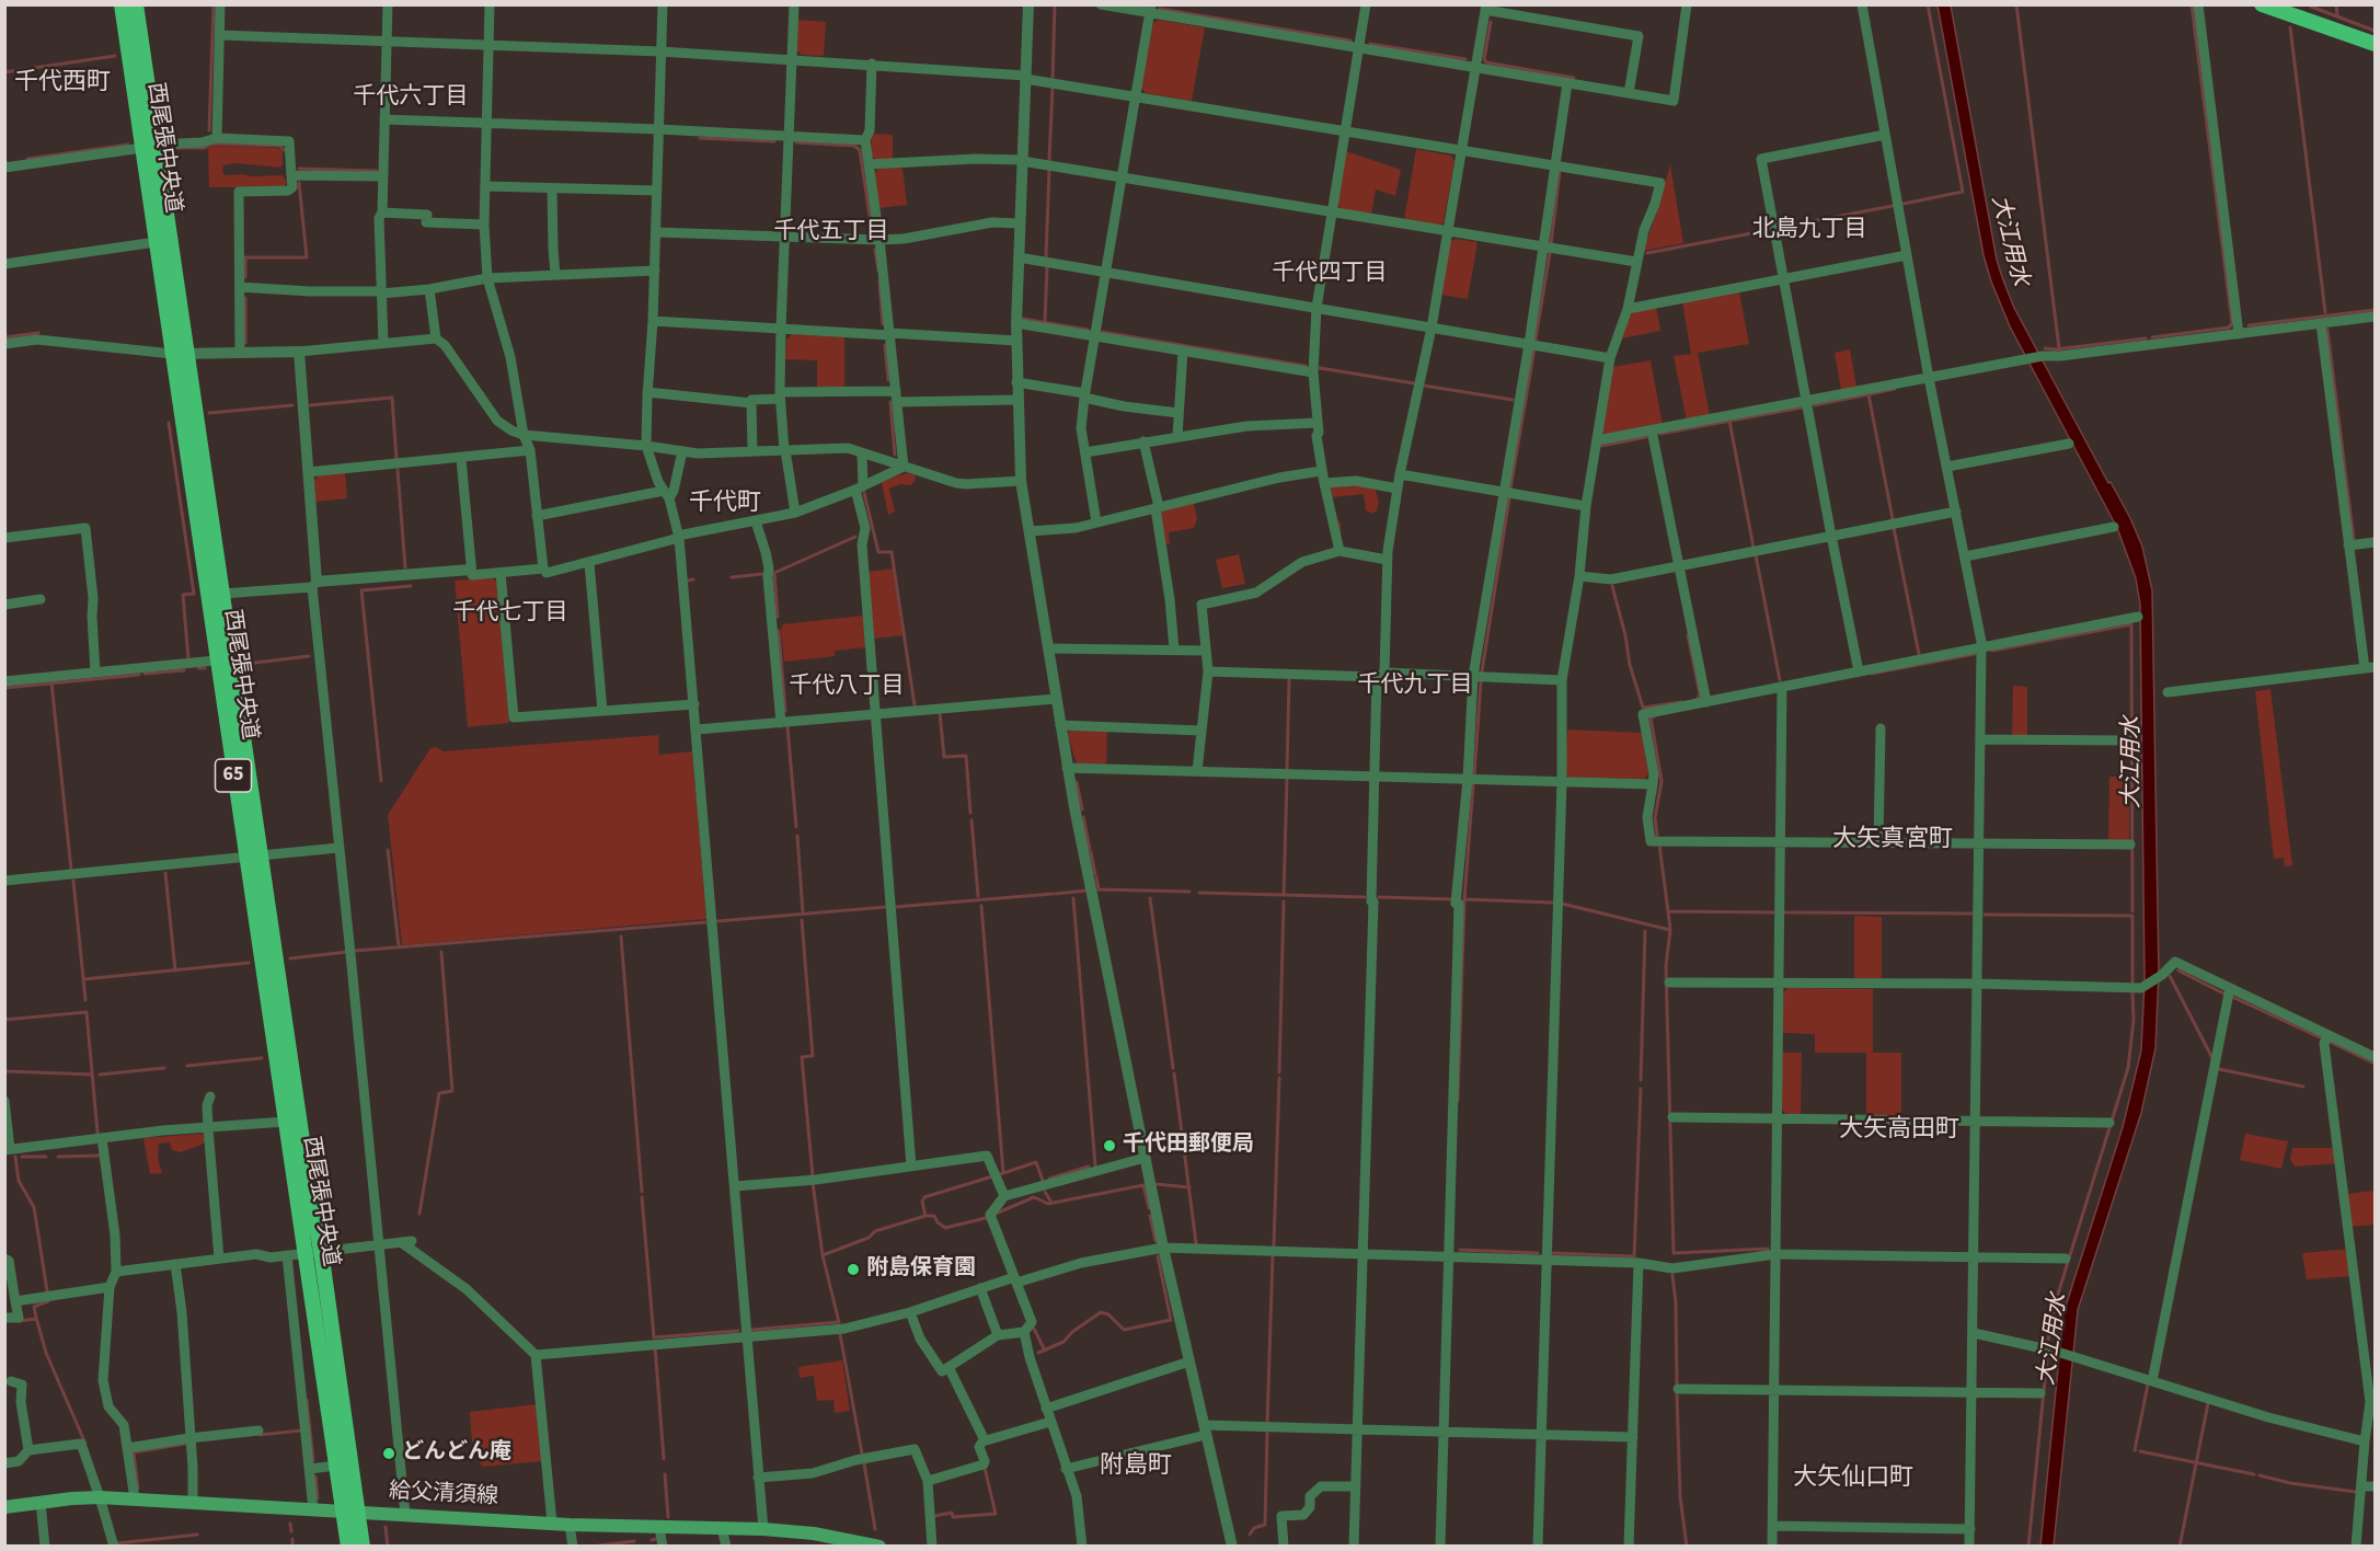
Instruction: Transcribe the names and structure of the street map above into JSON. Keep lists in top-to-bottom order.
{
  "streets": {
    "main road": ["西尾張中央道", "65", "給父清須線"]
  },
  "crossings": [
    ["西尾張中央道", "給父清須線"]
  ],
  "districts": [
    "千代西町",
    "千代六丁目",
    "北島九丁目",
    "千代五丁目",
    "千代四丁目",
    "千代町",
    "千代七丁目",
    "千代九丁目",
    "千代八丁目",
    "大矢真宮町",
    "大矢高田町",
    "附島町",
    "大矢仙口町"
  ],
  "water": ["大江用水"],
  "places": ["千代田郵便局", "附島保育園", "どんどん庵"]
}
